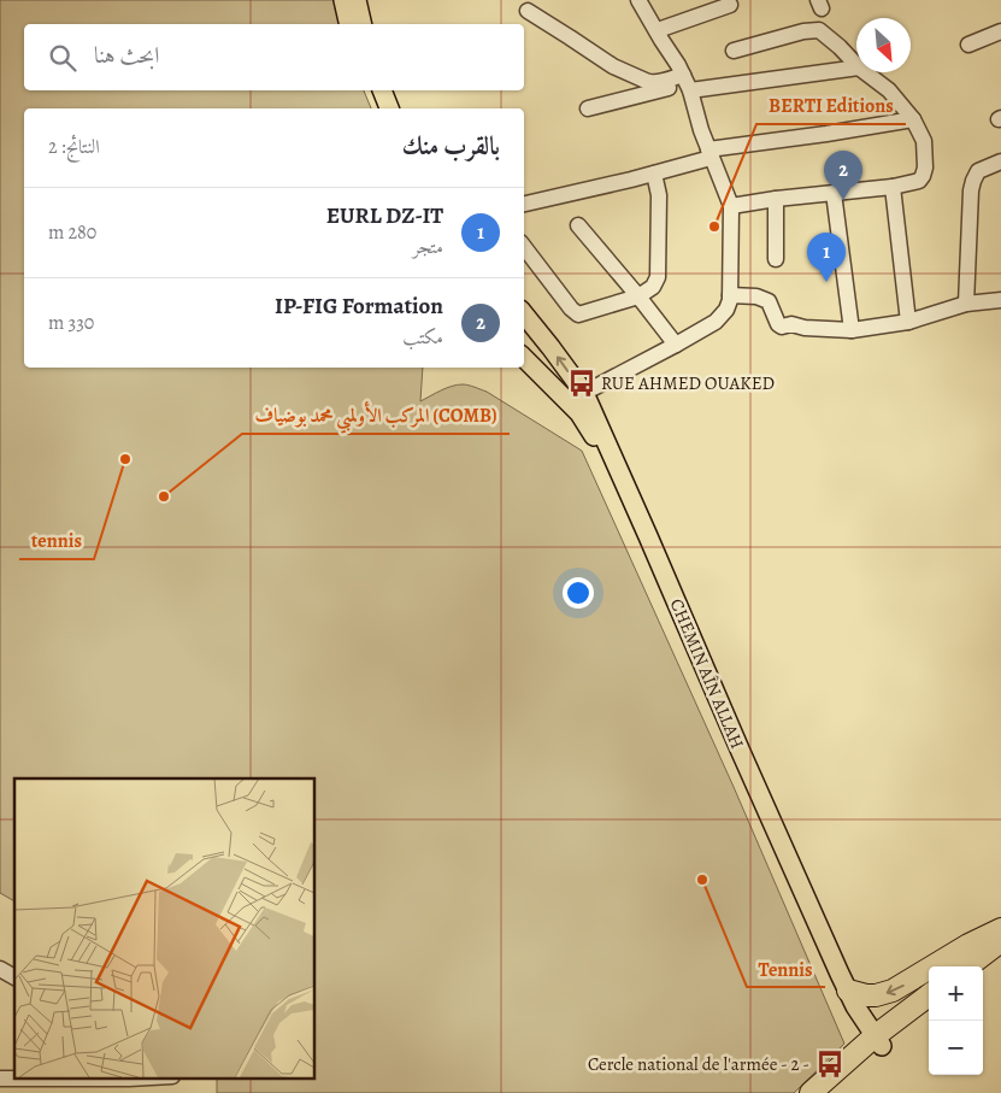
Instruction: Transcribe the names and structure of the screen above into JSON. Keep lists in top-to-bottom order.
{
  "streets": {
    "main road": ["CHEMIN AÎN ALLAH"]
  },
  "places": {
    "other": [
      "BERTI Editions",
      "tennis",
      "المركب الأولمبي محمد بوضياف (COMB)",
      "Tennis"
    ],
    "bus stop": ["RUE AHMED OUAKED", "Cercle national de l'armée - 2 -"]
  },
  "north": "bottom right",
  "page": {
    "search": "ابحث هنا",
    "heading": ["بالقرب منك", "النتائج: 2"],
    "pins": ["2", "1"],
    "list": [
      {
        "mark": "1",
        "name": "EURL DZ-IT",
        "note": "متجر",
        "value": "280 m"
      },
      {
        "mark": "2",
        "name": "IP-FIG Formation",
        "note": "مكتب",
        "value": "330 m"
      }
    ],
    "map_buttons": ["+", "−"]
  }
}
